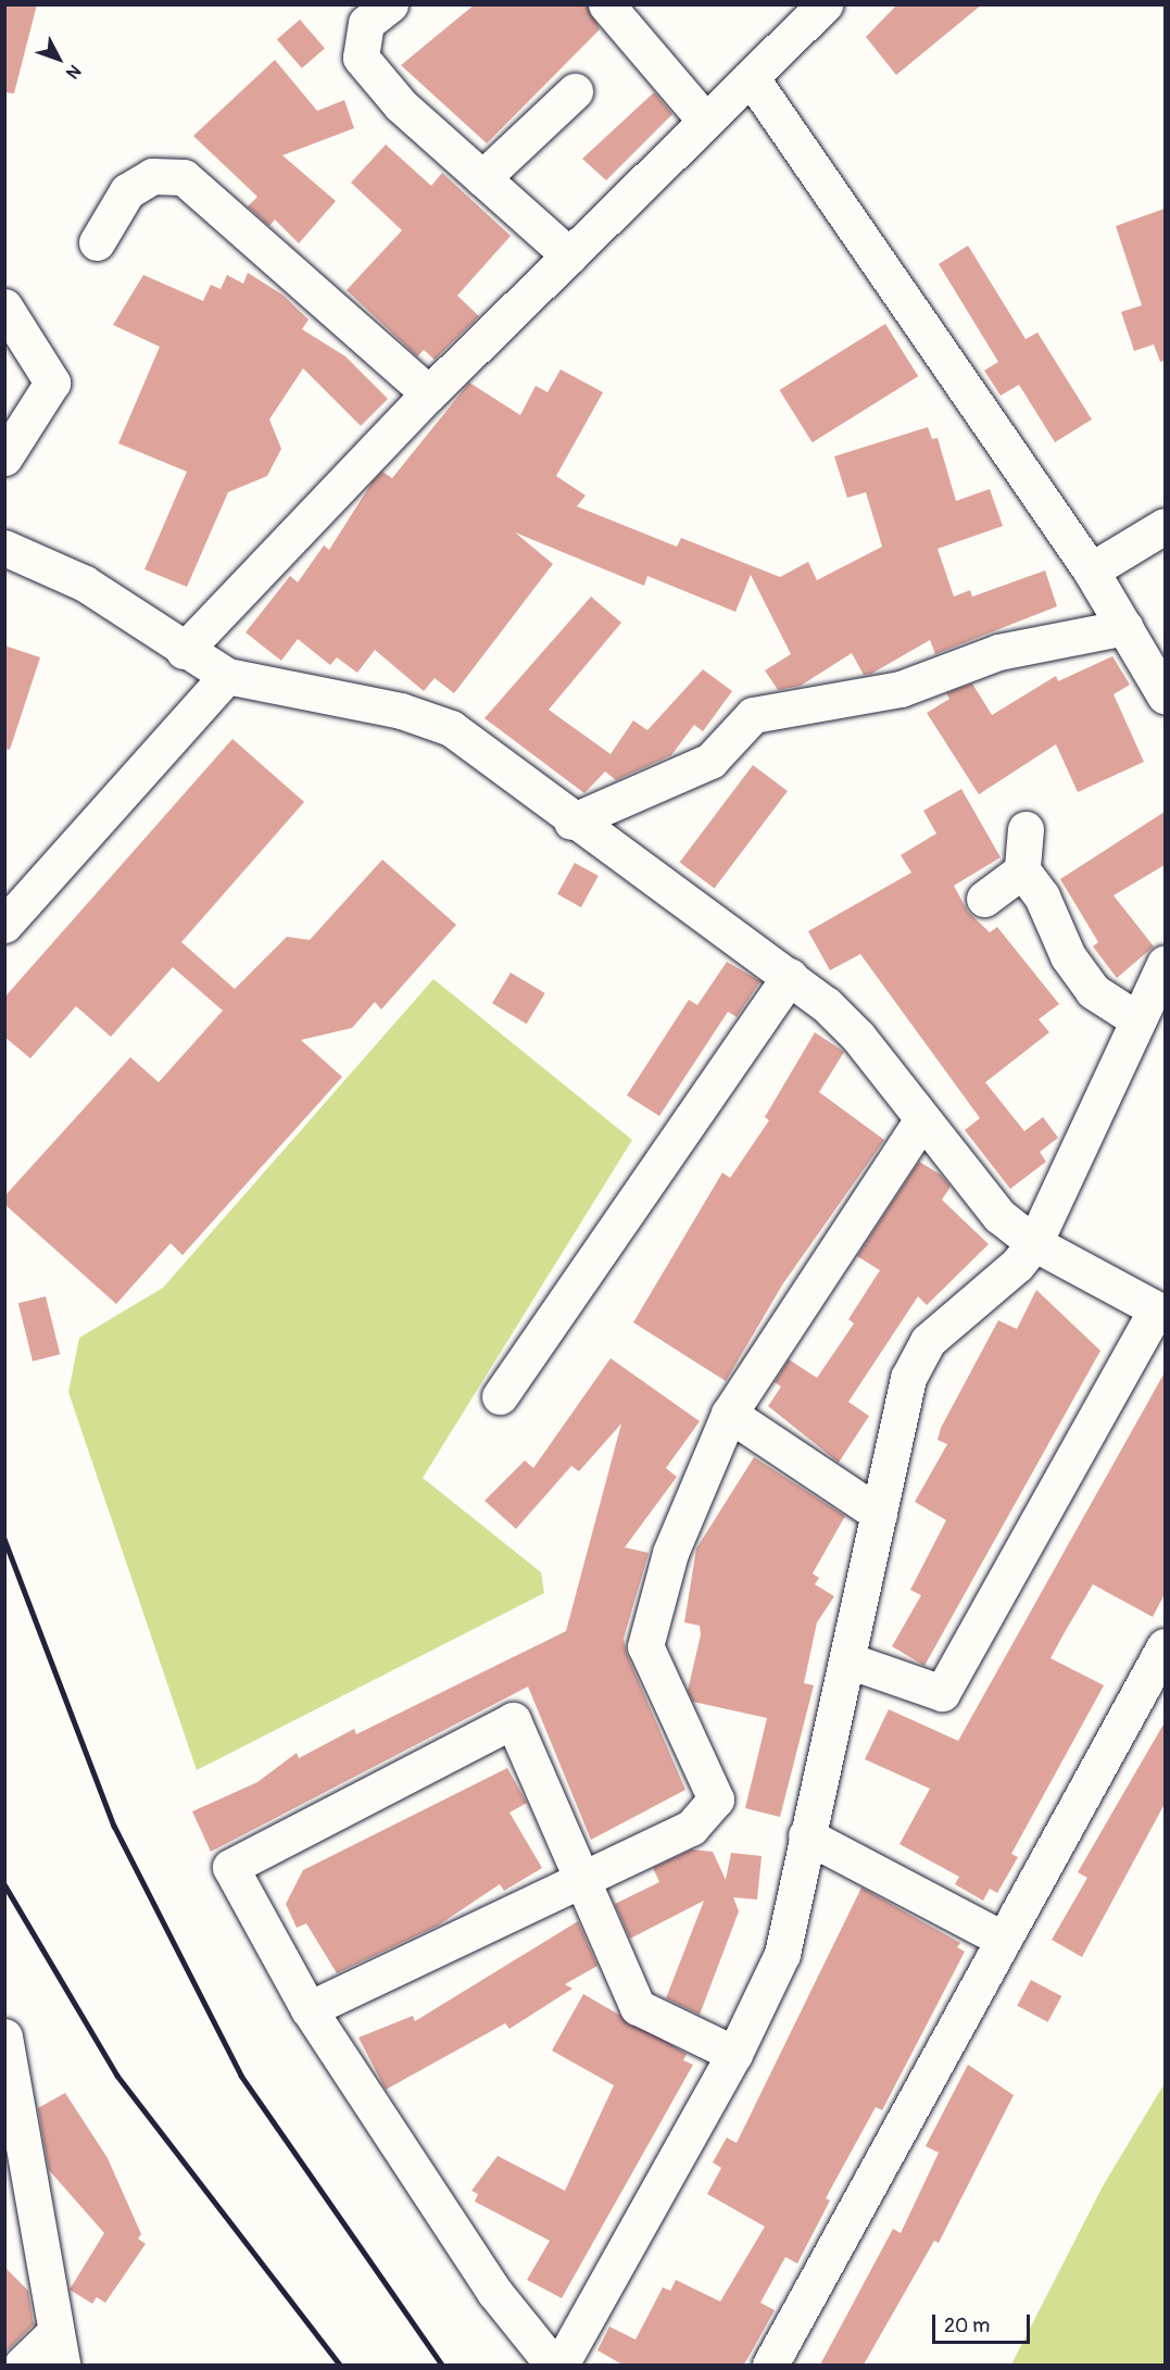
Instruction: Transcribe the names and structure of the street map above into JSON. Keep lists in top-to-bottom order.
{
  "scale_bar": "20 m",
  "north": "bottom right"
}
